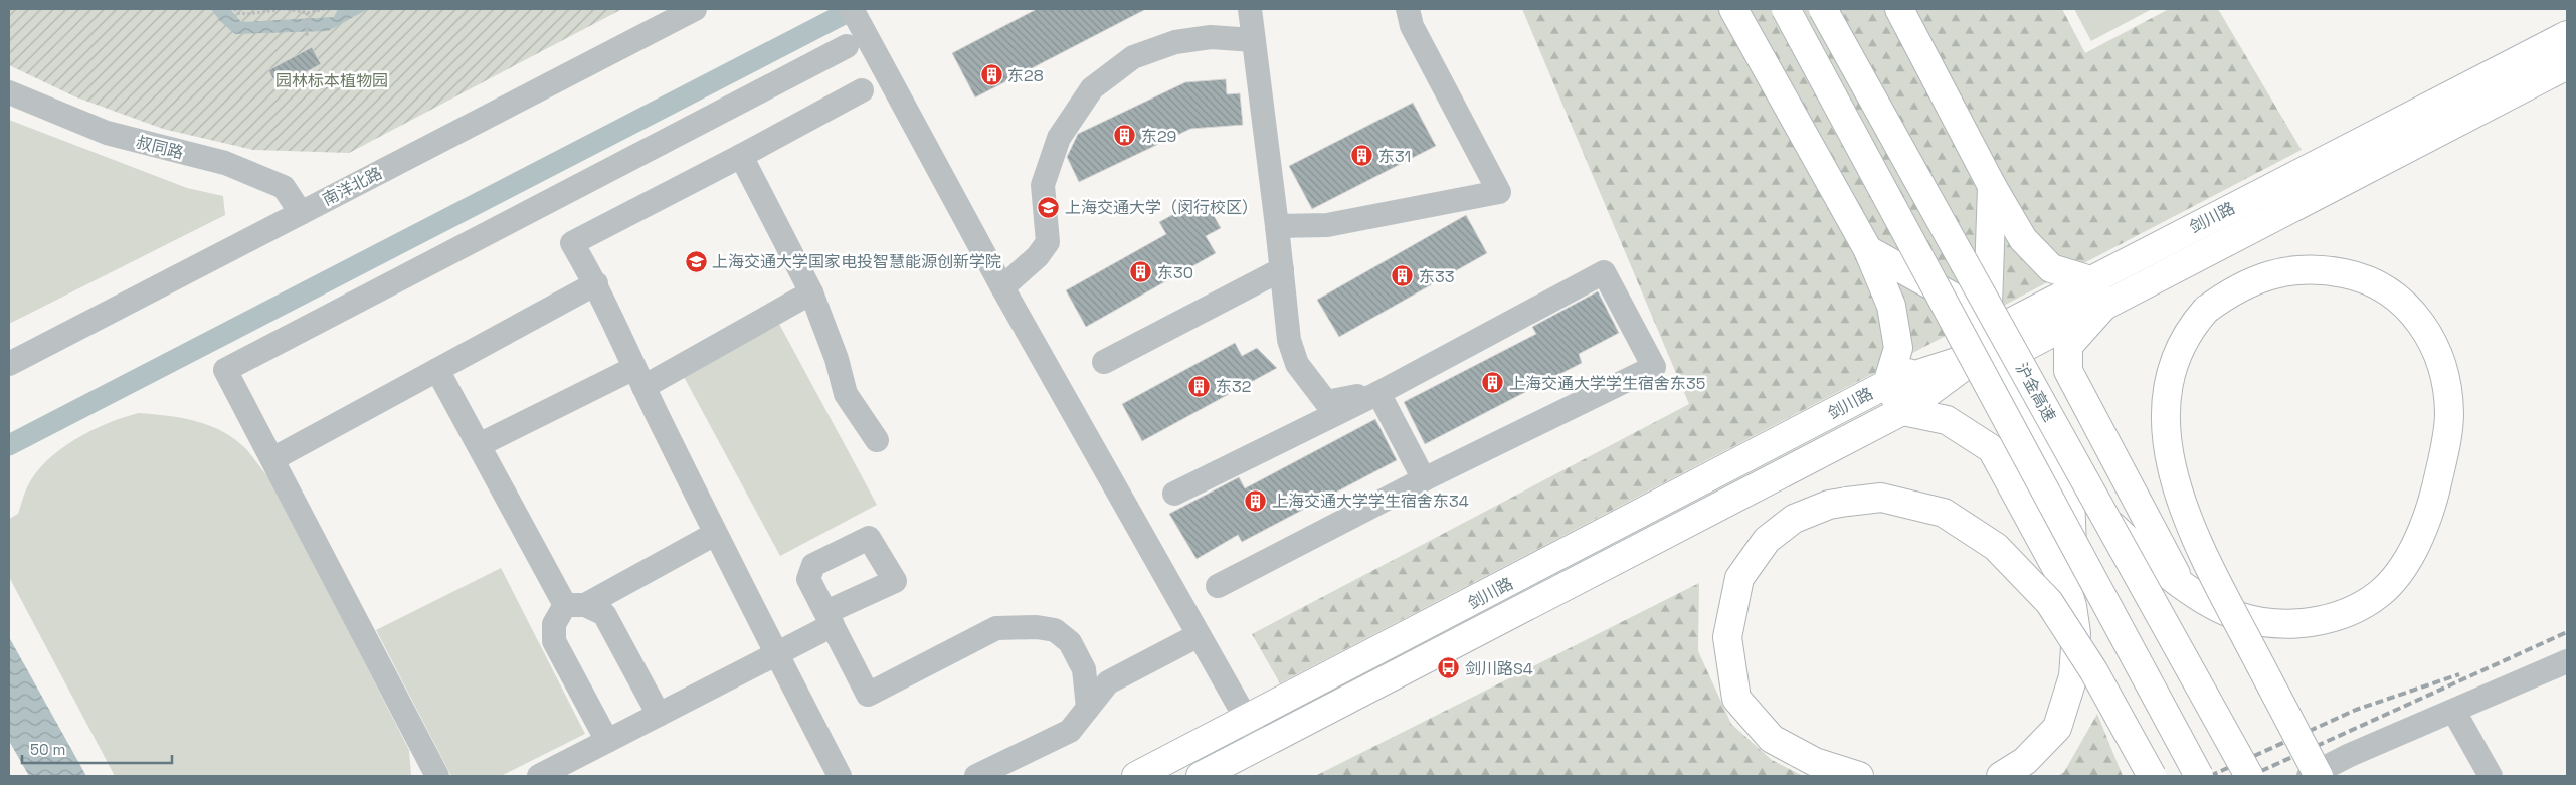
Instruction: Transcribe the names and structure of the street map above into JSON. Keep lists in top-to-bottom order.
{
  "streets": {
    "main road": ["剑川路", "沪金高速"],
    "street": ["叔同路", "南洋北路"]
  },
  "crossings": [
    ["叔同路", "南洋北路"]
  ],
  "parks": ["园林标本植物园"],
  "places": {
    "building": [
      "东28",
      "东29",
      "东31",
      "东30",
      "东33",
      "上海交通大学学生宿舍东35",
      "东32",
      "上海交通大学学生宿舍东34"
    ],
    "school or university": ["上海交通大学（闵行校区）", "上海交通大学国家电投智慧能源创新学院"],
    "bus stop": ["剑川路S4"]
  },
  "scale_bar": "50 m"
}
